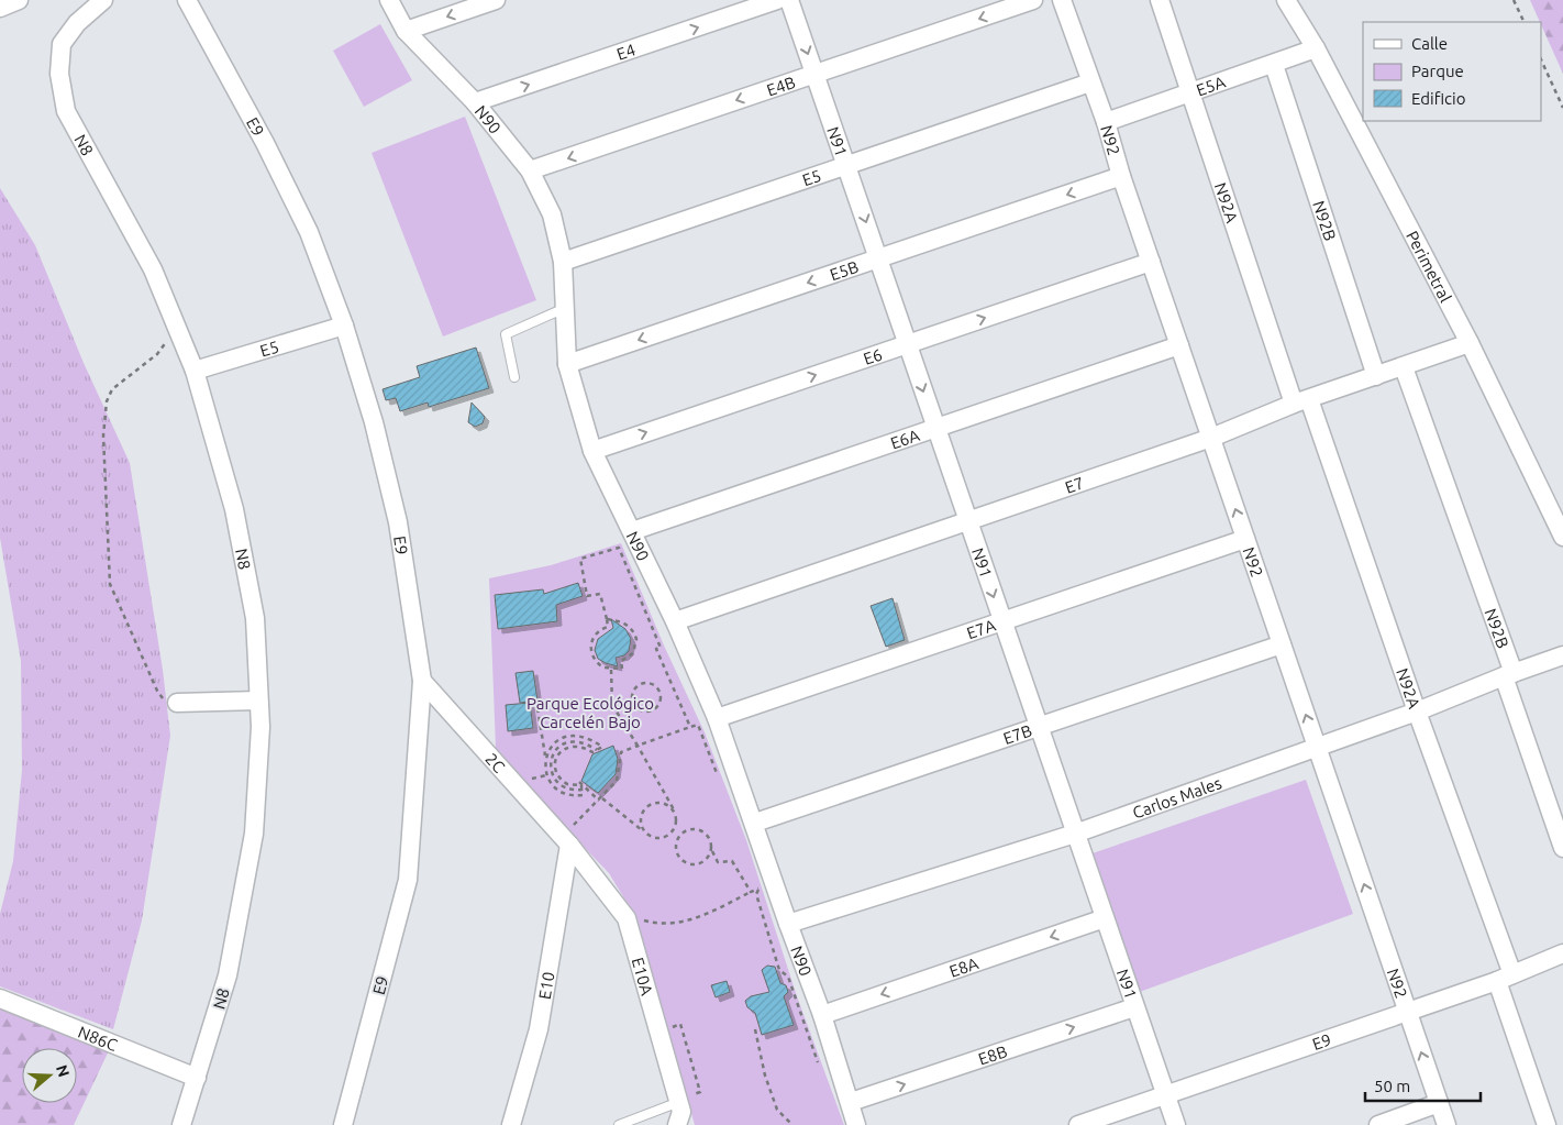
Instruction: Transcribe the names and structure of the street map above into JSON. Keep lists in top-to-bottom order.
{
  "streets": {
    "street": [
      "E4",
      "E4B",
      "E5A",
      "N90",
      "E9",
      "N91",
      "N92",
      "N8",
      "E5",
      "N92A",
      "N92B",
      "Perimetral",
      "E5B",
      "E6",
      "E6A",
      "E7",
      "E7A",
      "E7B",
      "2C",
      "Carlos Males",
      "E8A",
      "E10A",
      "E10",
      "N86C",
      "E8B"
    ]
  },
  "crossings": [
    ["E4", "N90"],
    ["E4B", "N90"],
    ["E4B", "N91"],
    ["E5A", "N92"],
    ["E5A", "N92A"],
    ["E5A", "N92B"],
    ["E5A", "Perimetral"],
    ["N90", "E5"],
    ["N90", "E5B"],
    ["N90", "E6"],
    ["N90", "E6A"],
    ["N90", "E7"],
    ["N90", "E7A"],
    ["N90", "E7B"],
    ["N90", "Carlos Males"],
    ["N90", "E8A"],
    ["N90", "E8B"],
    ["E9", "N91"],
    ["E9", "N92"],
    ["E9", "E5"],
    ["E9", "N92A"],
    ["E9", "2C"],
    ["N91", "E5"],
    ["N91", "E5B"],
    ["N91", "E6"],
    ["N91", "E6A"],
    ["N91", "E7"],
    ["N91", "E7A"],
    ["N91", "E7B"],
    ["N91", "Carlos Males"],
    ["N91", "E8A"],
    ["N91", "E8B"],
    ["N92", "E5"],
    ["N92", "E5B"],
    ["N92", "E6"],
    ["N92", "E6A"],
    ["N92", "E7"],
    ["N92", "E7A"],
    ["N92", "E7B"],
    ["N92", "Carlos Males"],
    ["N8", "E5"],
    ["N8", "N86C"],
    ["N92A", "E7"],
    ["N92A", "Carlos Males"],
    ["N92B", "E7"],
    ["N92B", "Carlos Males"],
    ["Perimetral", "E7"],
    ["2C", "E10A"],
    ["2C", "E10"],
    ["E10A", "E10"]
  ],
  "one_way": [
    "E4",
    "E4B",
    "N92",
    "E5B",
    "E6",
    "E8A",
    "E8B"
  ],
  "parks": ["Parque Ecológico Carcelén Bajo"],
  "legend": ["Calle", "Parque", "Edificio"],
  "scale_bar": "50 m",
  "north": "right"
}
